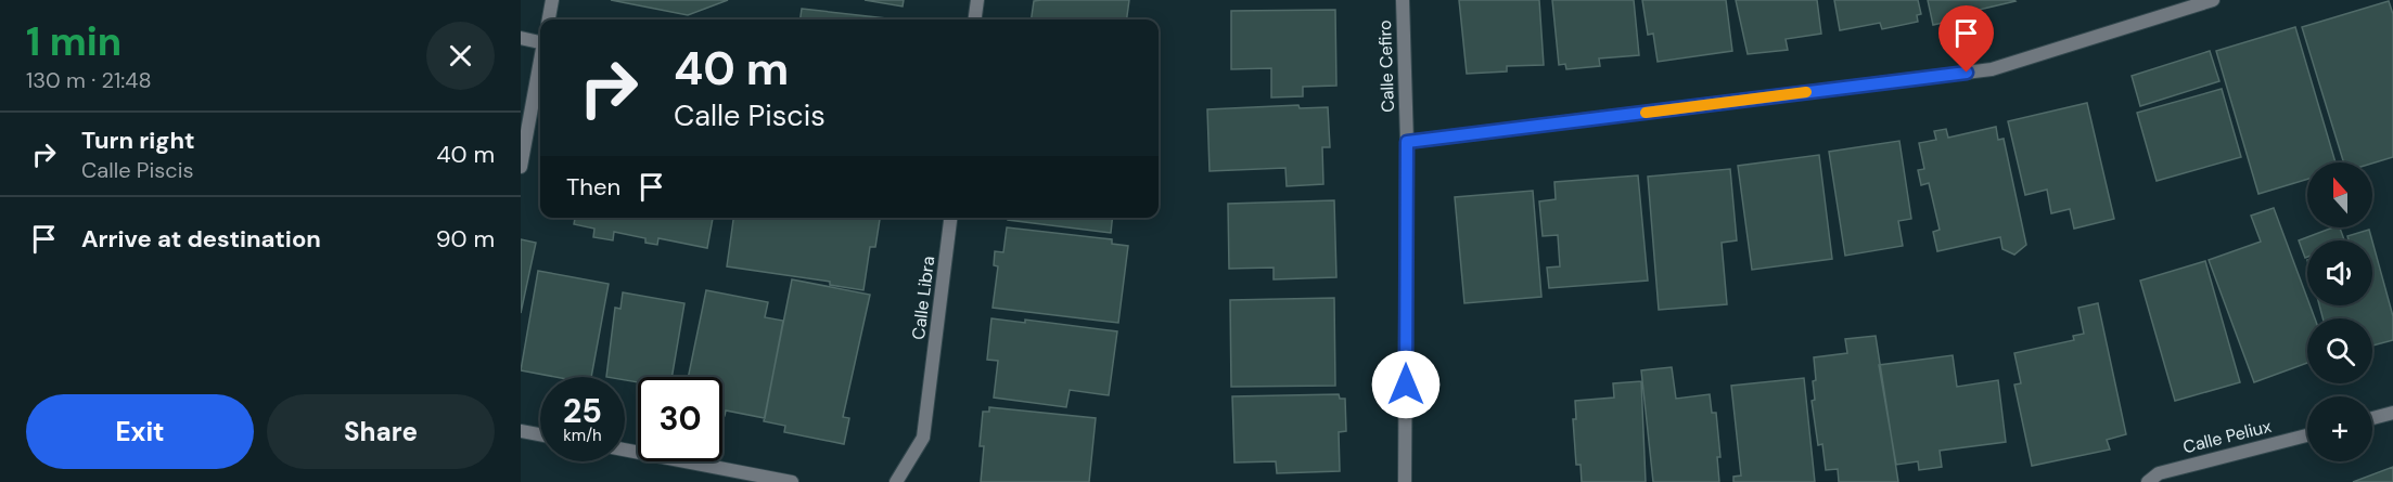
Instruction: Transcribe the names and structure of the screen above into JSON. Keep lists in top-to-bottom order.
{
  "streets": {
    "street": ["Calle Cefiro", "Calle Libra", "Calle Peliux"]
  },
  "north": "top",
  "page": {
    "heading": ["1 min", "130 m · 21:48"],
    "turn": ["40 m", "Calle Piscis"],
    "list": [
      {
        "name": "Turn right",
        "note": "Calle Piscis",
        "value": "40 m"
      },
      {
        "name": "Arrive at destination",
        "value": "90 m"
      }
    ],
    "then": "Then",
    "map_buttons": "+",
    "speed": "25 km/h",
    "limit": "30",
    "buttons": ["Exit", "Share"]
  }
}
